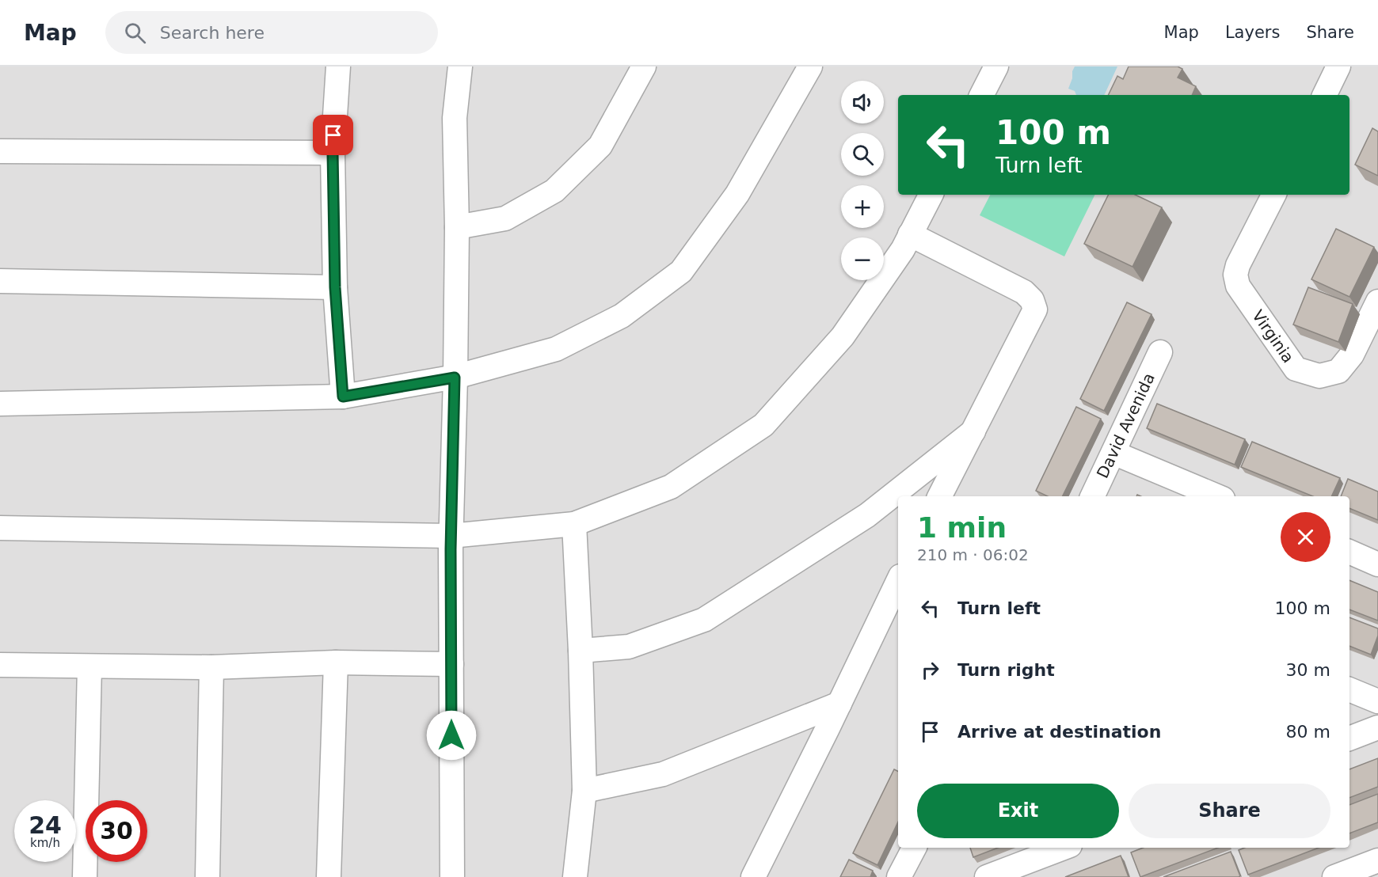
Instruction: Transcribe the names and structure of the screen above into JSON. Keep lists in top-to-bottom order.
{
  "streets": {
    "street": ["Virginia", "David Avenida"]
  },
  "page": {
    "header": "Map",
    "search": "Search here",
    "nav": ["Map", "Layers", "Share"],
    "map_buttons": ["+", "−"],
    "turn": ["100 m", "Turn left"],
    "heading": ["1 min", "210 m · 06:02"],
    "list": [
      {
        "name": "Turn left",
        "value": "100 m"
      },
      {
        "name": "Turn right",
        "value": "30 m"
      },
      {
        "name": "Arrive at destination",
        "value": "80 m"
      }
    ],
    "buttons": ["Exit", "Share"],
    "speed": "24 km/h",
    "limit": "30"
  }
}
